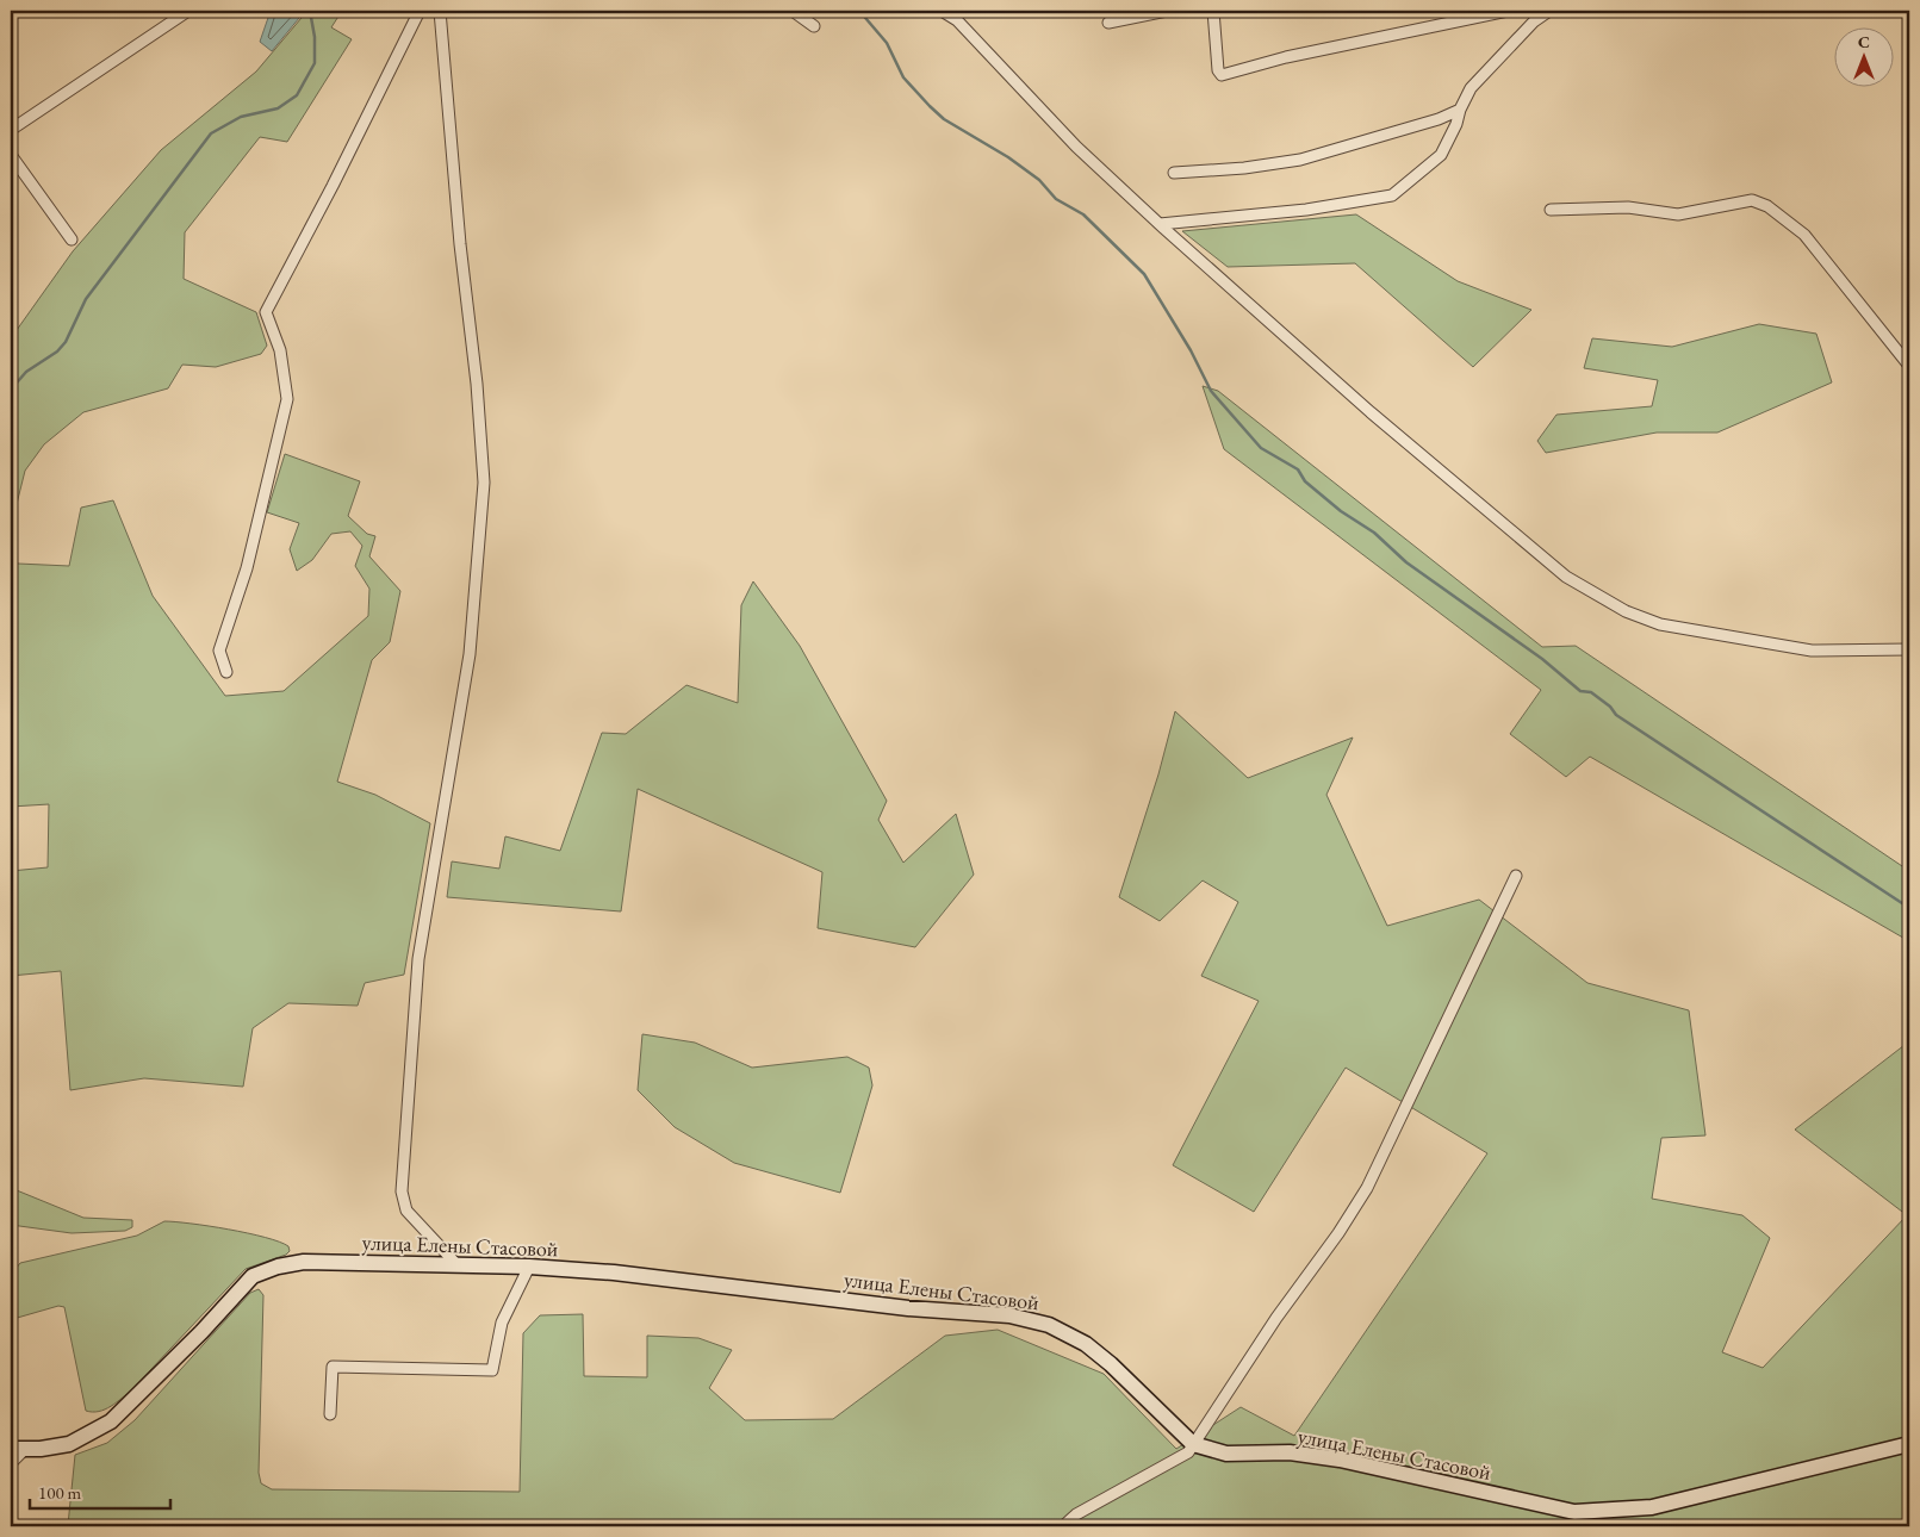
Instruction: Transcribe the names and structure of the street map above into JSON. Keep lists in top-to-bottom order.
{
  "streets": {
    "main road": ["улица Елены Стасовой"]
  },
  "scale_bar": "100 m",
  "north": "top"
}
